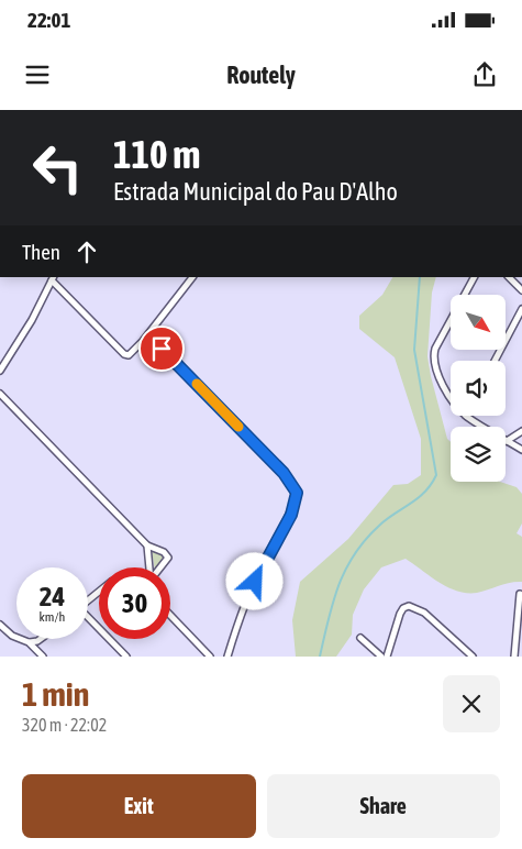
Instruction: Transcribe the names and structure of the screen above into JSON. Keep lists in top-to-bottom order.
{
  "north": "bottom right",
  "page": {
    "status": "22:01",
    "header": "Routely",
    "turn": ["110 m", "Estrada Municipal do Pau D'Alho"],
    "then": "Then",
    "speed": "24 km/h",
    "limit": "30",
    "heading": ["1 min", "320 m · 22:02"],
    "buttons": ["Exit", "Share"]
  }
}
